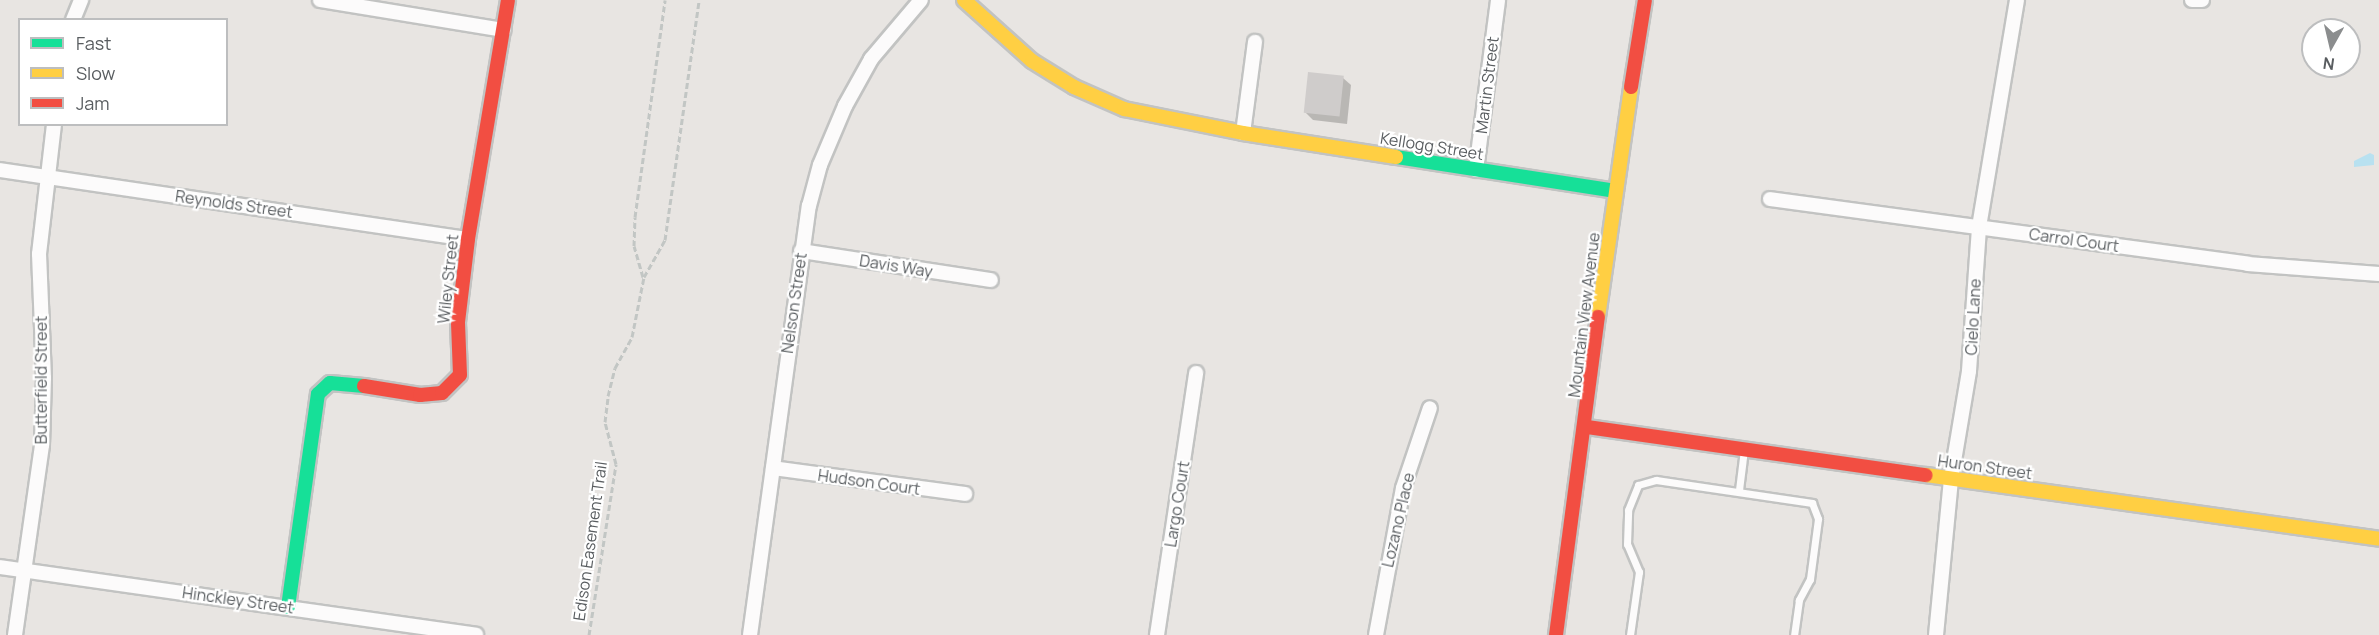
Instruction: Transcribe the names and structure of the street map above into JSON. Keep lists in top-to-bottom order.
{
  "streets": {
    "street": [
      "Martin Street",
      "Kellogg Street",
      "Reynolds Street",
      "Carrol Court",
      "Davis Way",
      "Wiley Street",
      "Nelson Street",
      "Mountain View Avenue",
      "Cielo Lane",
      "Butterfield Street",
      "Huron Street",
      "Hudson Court",
      "Largo Court",
      "Lozano Place",
      "Hinckley Street"
    ],
    "path": ["Edison Easement Trail"]
  },
  "crossings": [
    ["Martin Street", "Kellogg Street"],
    ["Kellogg Street", "Mountain View Avenue"],
    ["Reynolds Street", "Wiley Street"],
    ["Reynolds Street", "Butterfield Street"],
    ["Carrol Court", "Cielo Lane"],
    ["Davis Way", "Nelson Street"],
    ["Wiley Street", "Hinckley Street"],
    ["Nelson Street", "Hudson Court"],
    ["Mountain View Avenue", "Huron Street"],
    ["Cielo Lane", "Huron Street"],
    ["Butterfield Street", "Hinckley Street"]
  ],
  "legend": ["Fast", "Slow", "Jam"],
  "north": "bottom"
}
